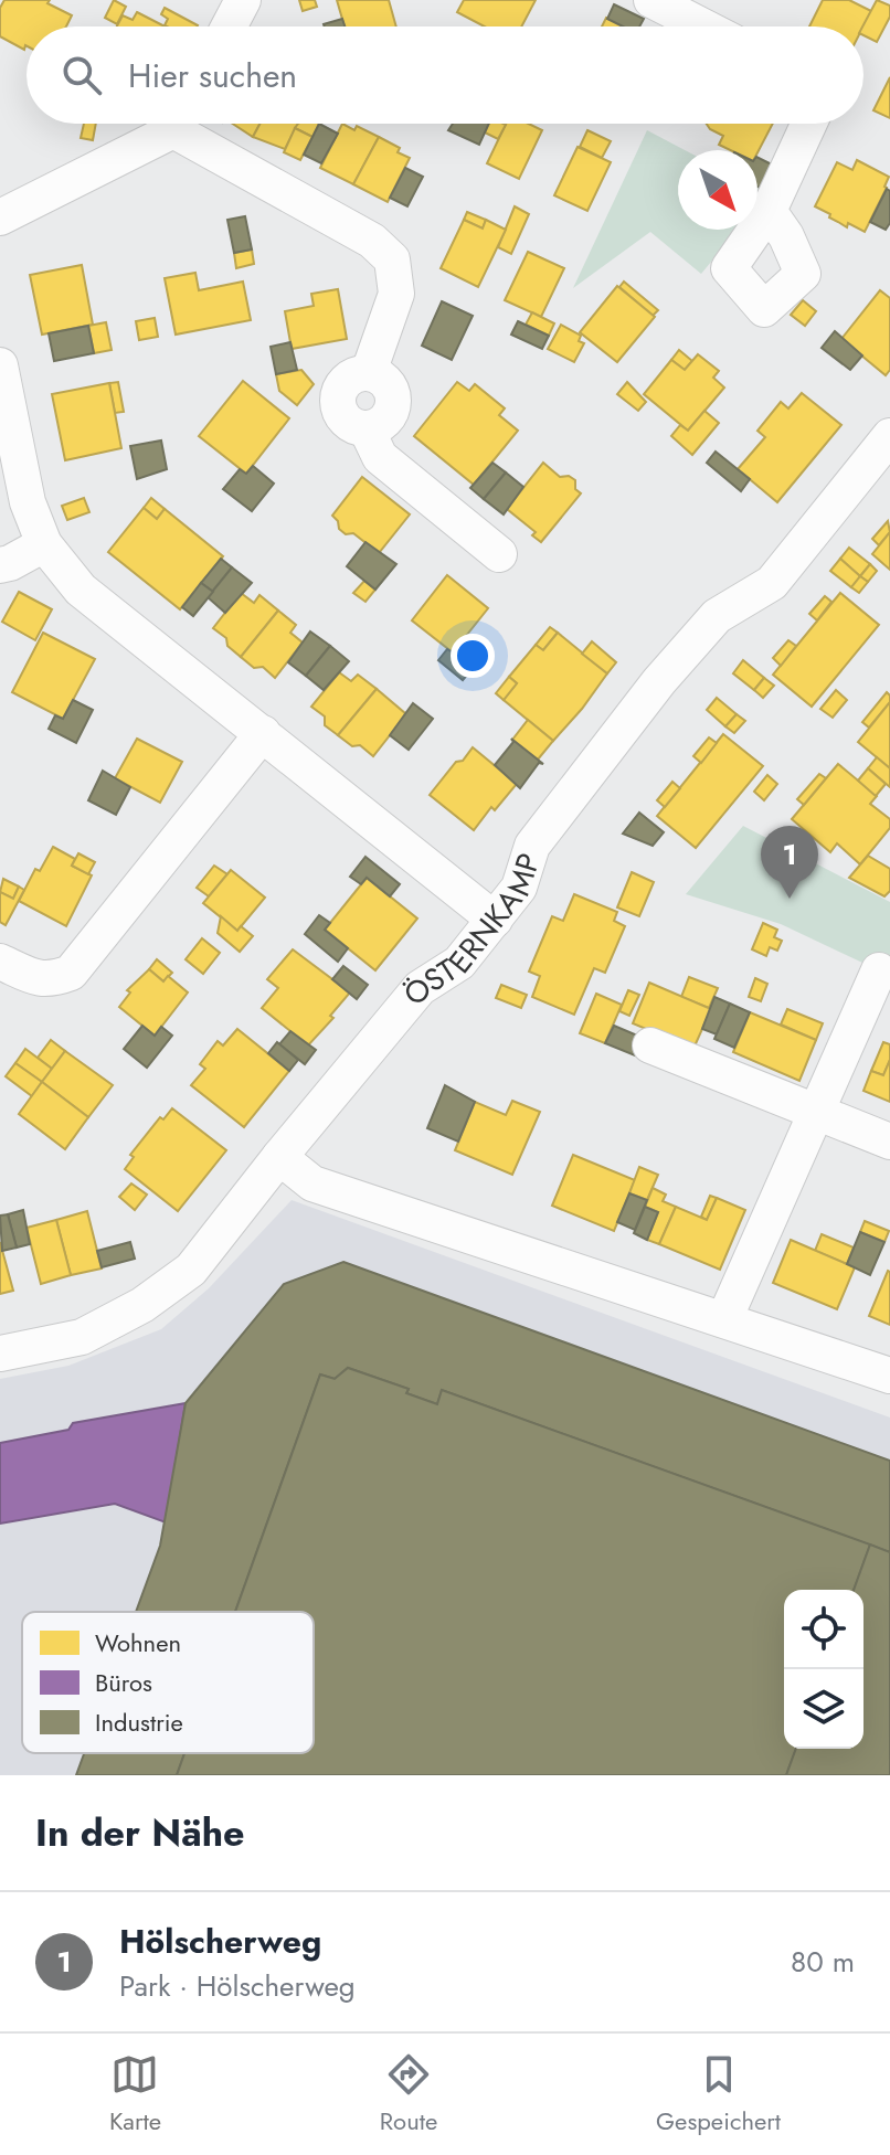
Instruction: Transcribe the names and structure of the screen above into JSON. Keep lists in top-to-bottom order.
{
  "streets": {
    "street": ["ÖSTERNKAMP"]
  },
  "legend": ["Wohnen", "Büros", "Industrie"],
  "north": "bottom right",
  "page": {
    "search": "Hier suchen",
    "pins": "1",
    "heading": "In der Nähe",
    "list": [
      {
        "mark": "1",
        "name": "Hölscherweg",
        "note": "Park · Hölscherweg",
        "value": "80 m"
      }
    ],
    "nav": ["Karte", "Route", "Gespeichert"]
  }
}
